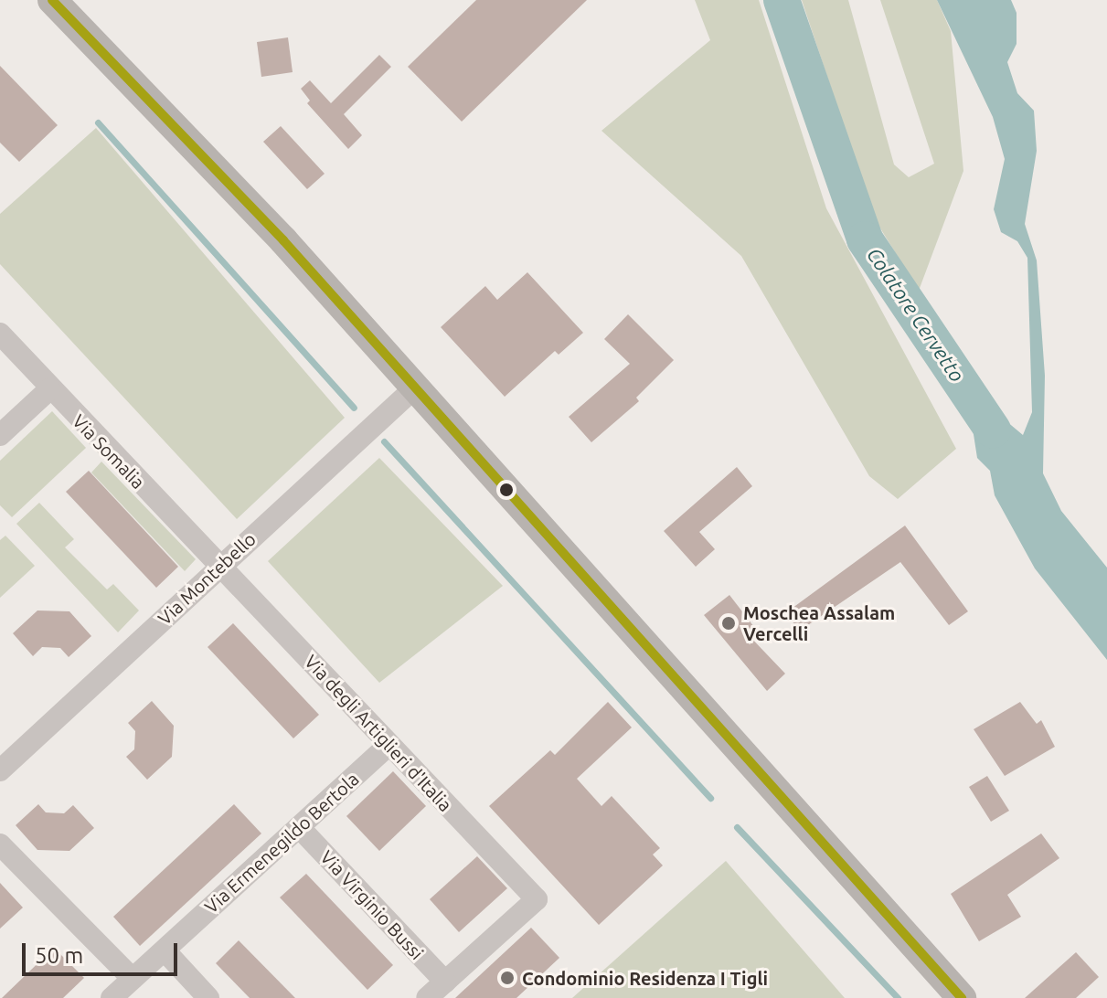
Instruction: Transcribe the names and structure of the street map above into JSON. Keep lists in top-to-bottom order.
{
  "streets": {
    "street": [
      "Via Somalia",
      "Via Montebello",
      "Via degli Artiglieri d'Italia",
      "Via Ermenegildo Bertola",
      "Via Virginio Bussi"
    ]
  },
  "crossings": [
    ["Via Somalia", "Via Montebello"],
    ["Via Somalia", "Via degli Artiglieri d'Italia"],
    ["Via Montebello", "Via degli Artiglieri d'Italia"],
    ["Via degli Artiglieri d'Italia", "Via Ermenegildo Bertola"],
    ["Via degli Artiglieri d'Italia", "Via Virginio Bussi"],
    ["Via Ermenegildo Bertola", "Via Virginio Bussi"]
  ],
  "water": ["Colatore Cervetto"],
  "places": ["Moschea Assalam Vercelli", "Condominio Residenza I Tigli"],
  "scale_bar": "50 m"
}
